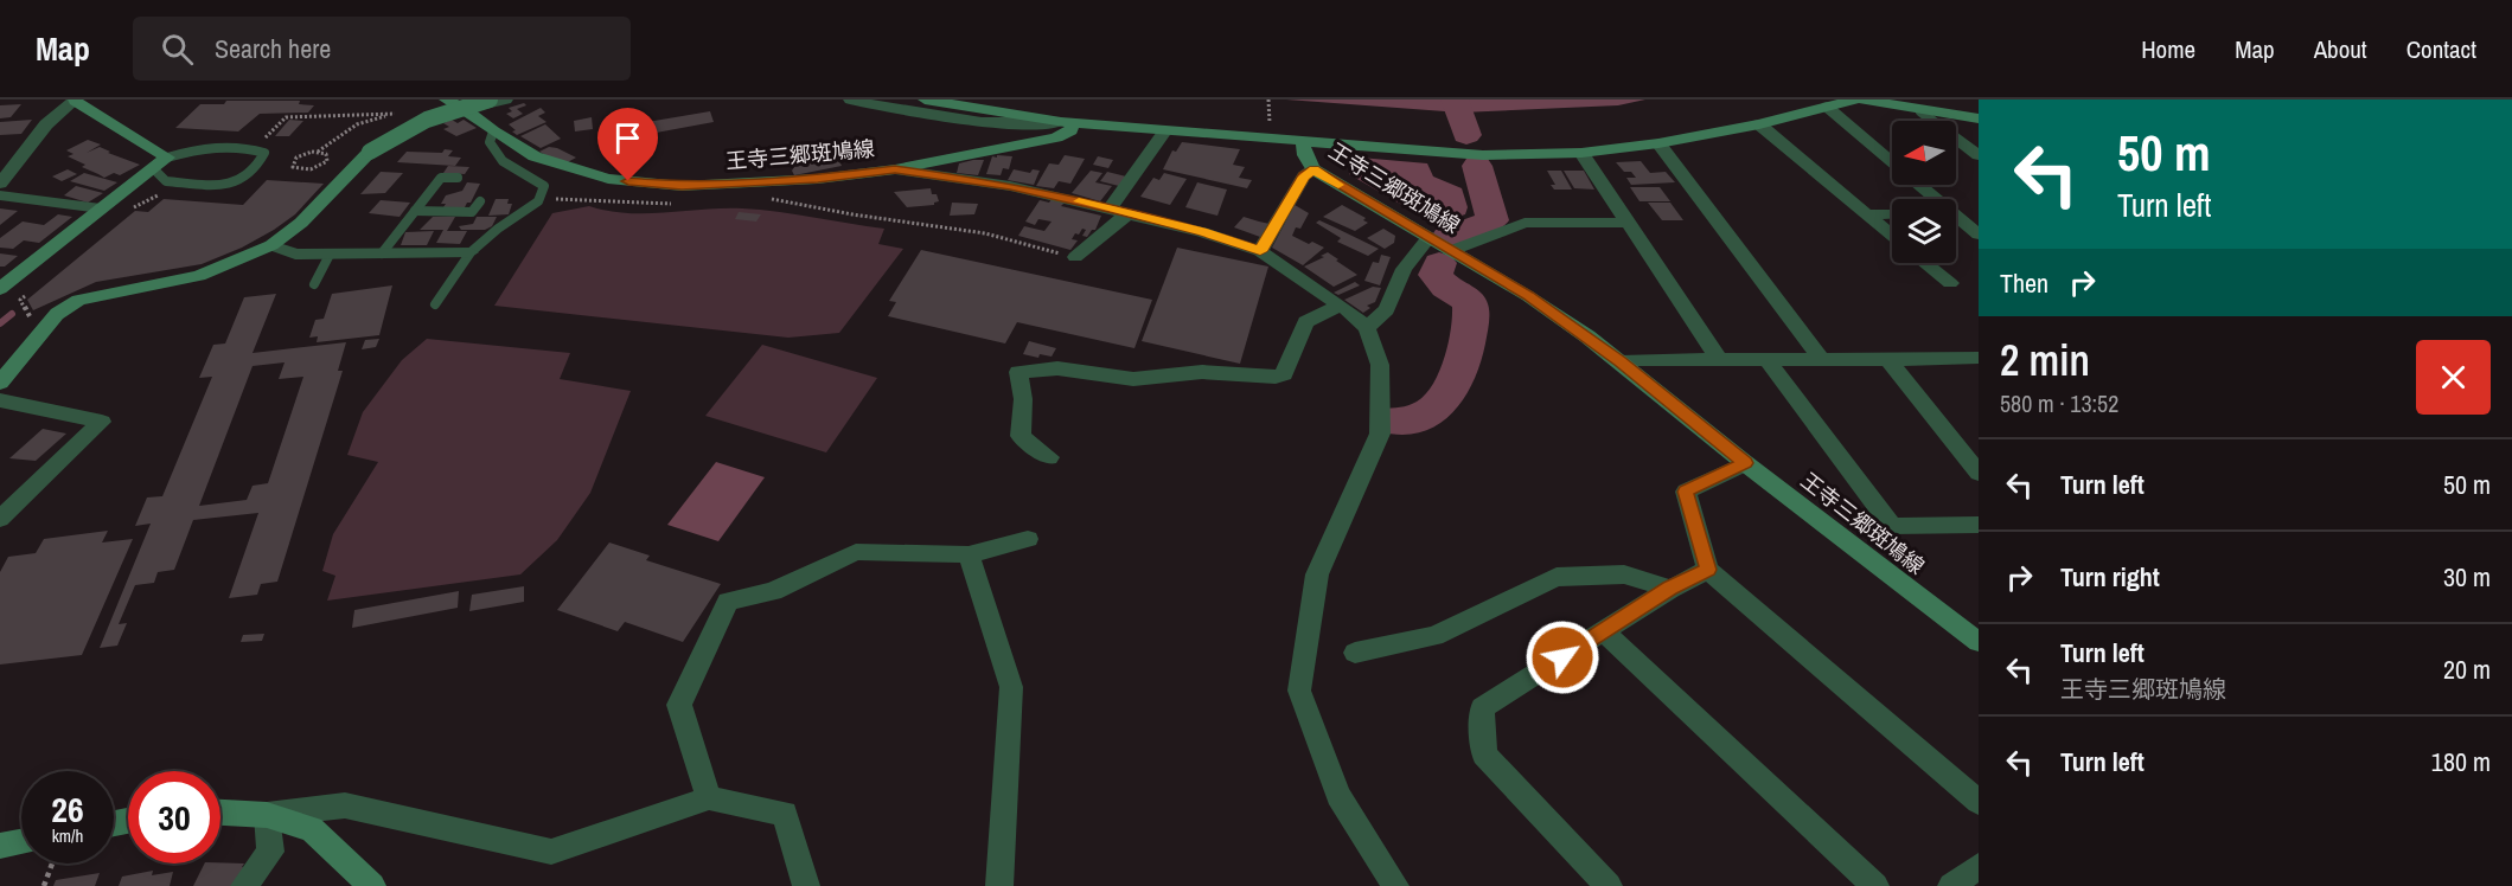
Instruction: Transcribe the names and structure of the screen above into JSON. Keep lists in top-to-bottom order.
{
  "streets": {
    "street": ["王寺三郷斑鳩線"]
  },
  "north": "left",
  "page": {
    "header": "Map",
    "search": "Search here",
    "nav": [
      "Home",
      "Map",
      "About",
      "Contact"
    ],
    "turn": ["50 m", "Turn left"],
    "then": "Then",
    "heading": ["2 min", "580 m · 13:52"],
    "list": [
      {
        "name": "Turn left",
        "value": "50 m"
      },
      {
        "name": "Turn right",
        "value": "30 m"
      },
      {
        "name": "Turn left",
        "note": "王寺三郷斑鳩線",
        "value": "20 m"
      },
      {
        "name": "Turn left",
        "value": "180 m"
      }
    ],
    "speed": "26 km/h",
    "limit": "30"
  }
}
